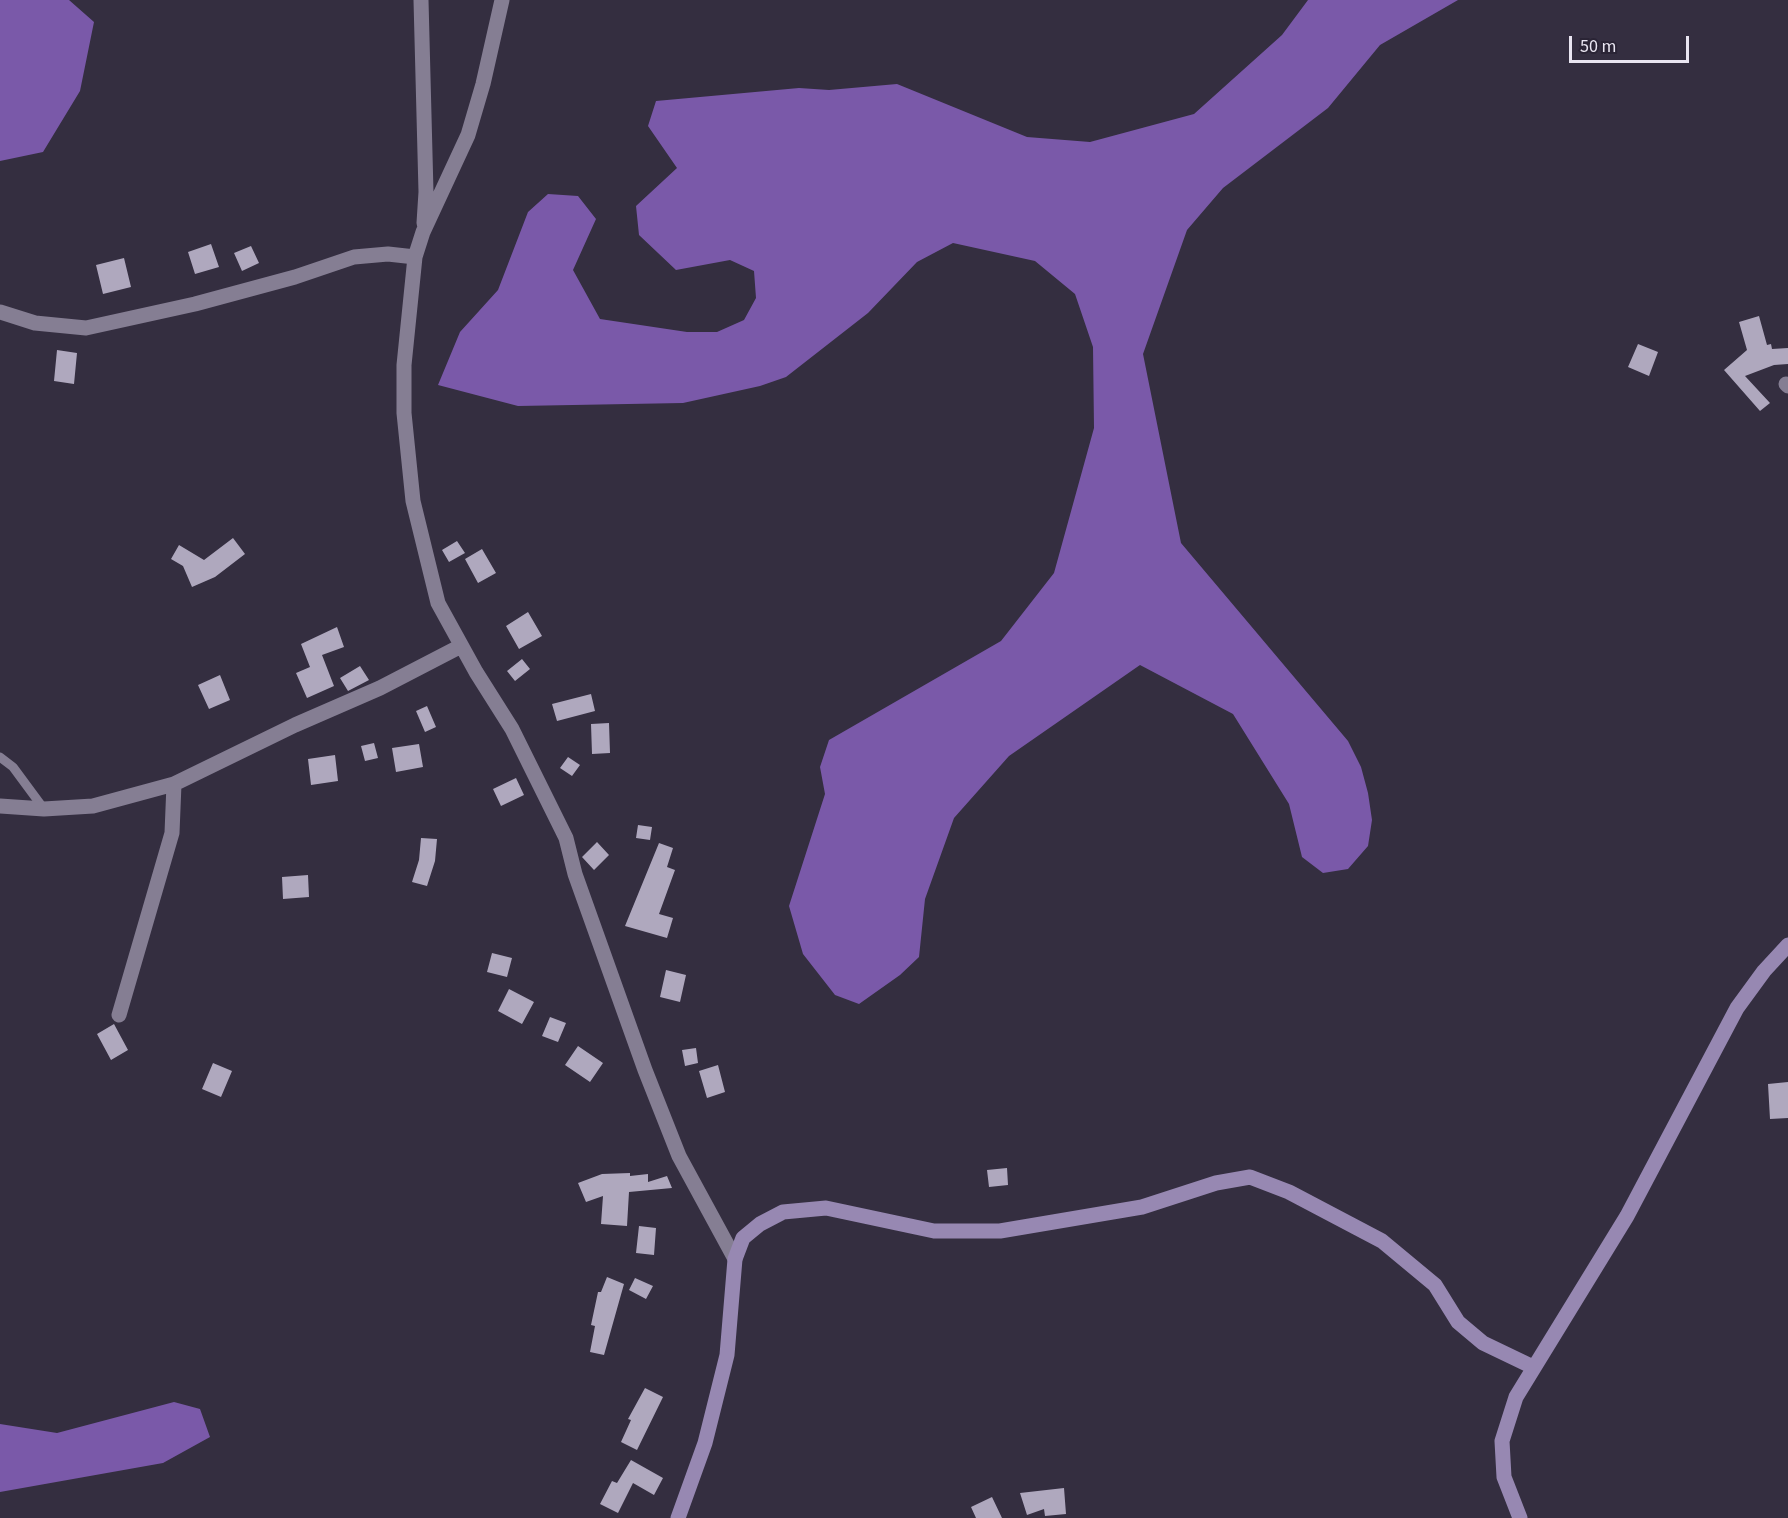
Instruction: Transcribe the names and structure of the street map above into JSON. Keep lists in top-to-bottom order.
{
  "scale_bar": "50 m"
}
